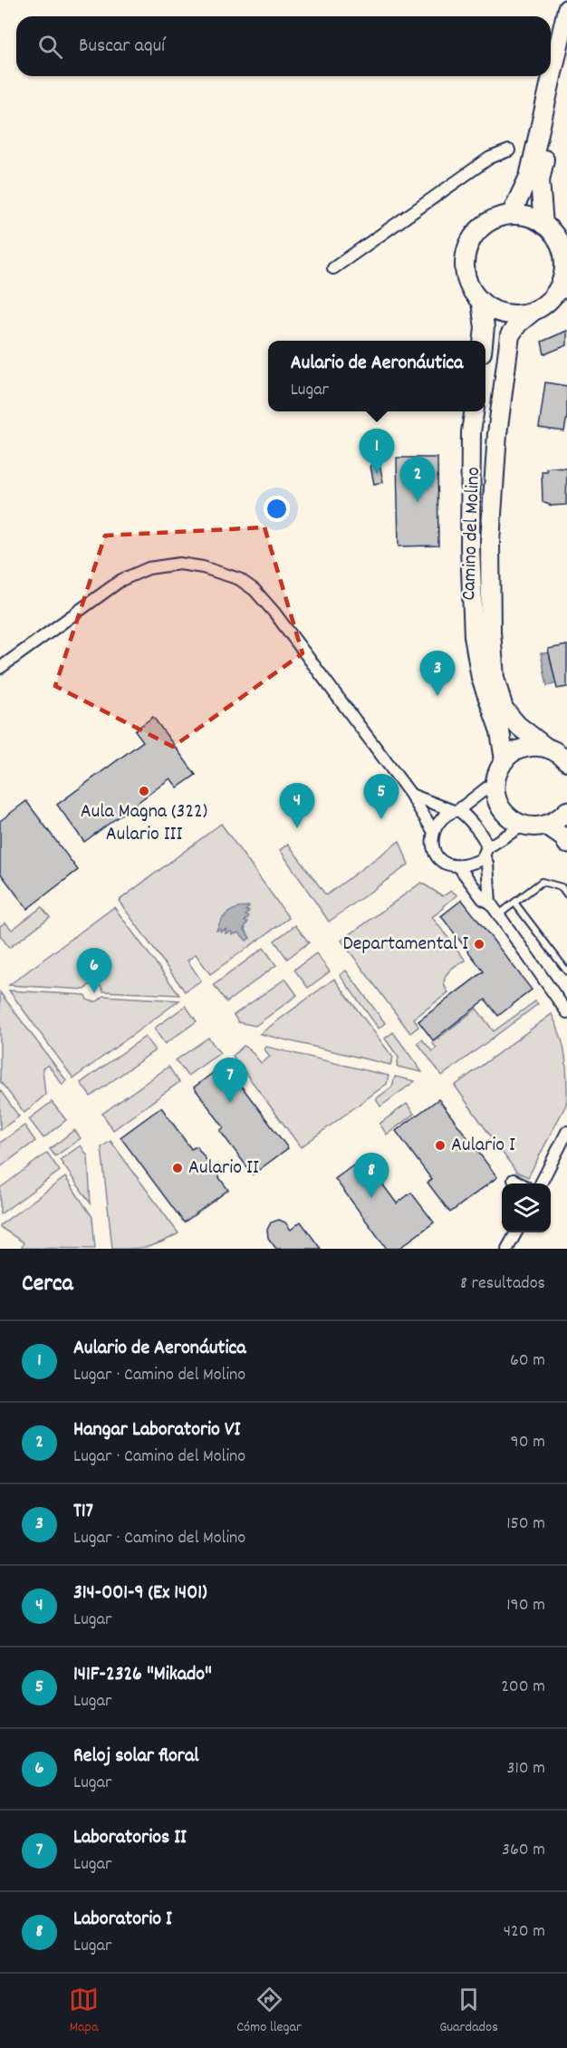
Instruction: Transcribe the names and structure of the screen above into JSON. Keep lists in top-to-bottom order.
{
  "streets": {
    "main road": ["Camino del Molino"]
  },
  "places": [
    "Aula Magna (322) Aulario III",
    "Departamental I",
    "Aulario I",
    "Aulario II"
  ],
  "page": {
    "search": "Buscar aquí",
    "popup": ["Aulario de Aeronáutica", "Lugar"],
    "pins": [
      "1",
      "2",
      "3",
      "5",
      "4",
      "6",
      "7",
      "8"
    ],
    "heading": ["Cerca", "8 resultados"],
    "list": [
      {
        "mark": "1",
        "name": "Aulario de Aeronáutica",
        "note": "Lugar · Camino del Molino",
        "value": "60 m"
      },
      {
        "mark": "2",
        "name": "Hangar Laboratorio VI",
        "note": "Lugar · Camino del Molino",
        "value": "90 m"
      },
      {
        "mark": "3",
        "name": "T17",
        "note": "Lugar · Camino del Molino",
        "value": "150 m"
      },
      {
        "mark": "4",
        "name": "314-001-9 (Ex 1401)",
        "note": "Lugar",
        "value": "190 m"
      },
      {
        "mark": "5",
        "name": "141F-2326 \"Mikado\"",
        "note": "Lugar",
        "value": "200 m"
      },
      {
        "mark": "6",
        "name": "Reloj solar floral",
        "note": "Lugar",
        "value": "310 m"
      },
      {
        "mark": "7",
        "name": "Laboratorios II",
        "note": "Lugar",
        "value": "360 m"
      },
      {
        "mark": "8",
        "name": "Laboratorio I",
        "note": "Lugar",
        "value": "420 m"
      }
    ],
    "nav": ["Mapa", "Cómo llegar", "Guardados"]
  }
}
